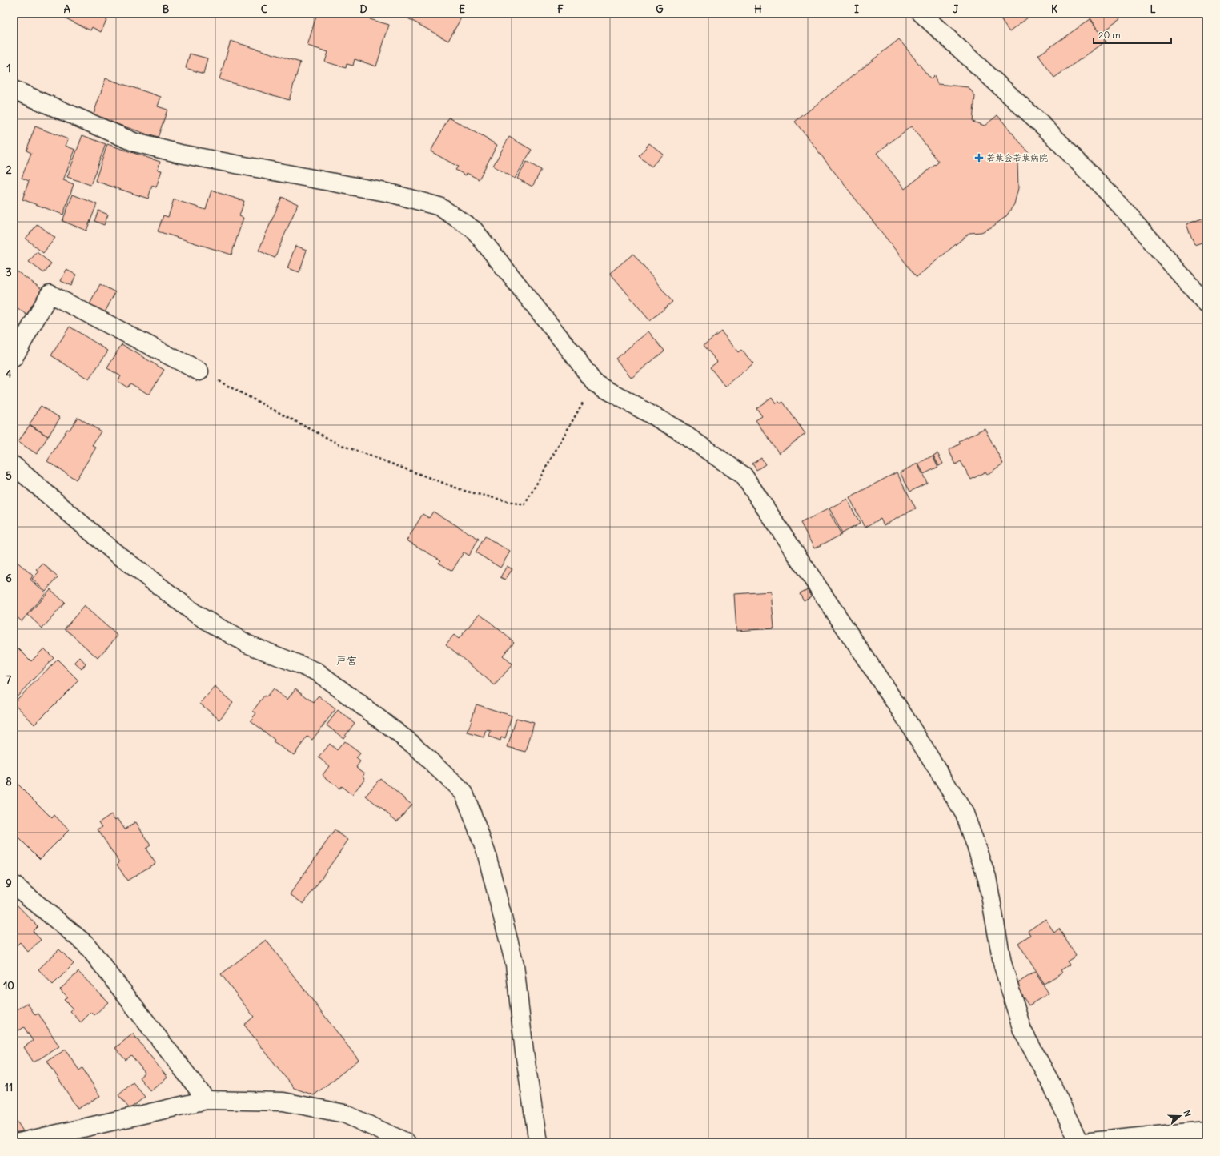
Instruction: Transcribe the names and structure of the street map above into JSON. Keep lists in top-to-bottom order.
{
  "districts": ["戸宮"],
  "places": {
    "health": ["若葉会若葉病院"]
  },
  "scale_bar": "20 m",
  "north": "right",
  "grid": {
    "columns": [
      "A",
      "B",
      "C",
      "D",
      "E",
      "F",
      "G",
      "H",
      "I",
      "J",
      "K",
      "L"
    ],
    "rows": [
      "1",
      "2",
      "3",
      "4",
      "5",
      "6",
      "7",
      "8",
      "9",
      "10",
      "11"
    ]
  }
}
